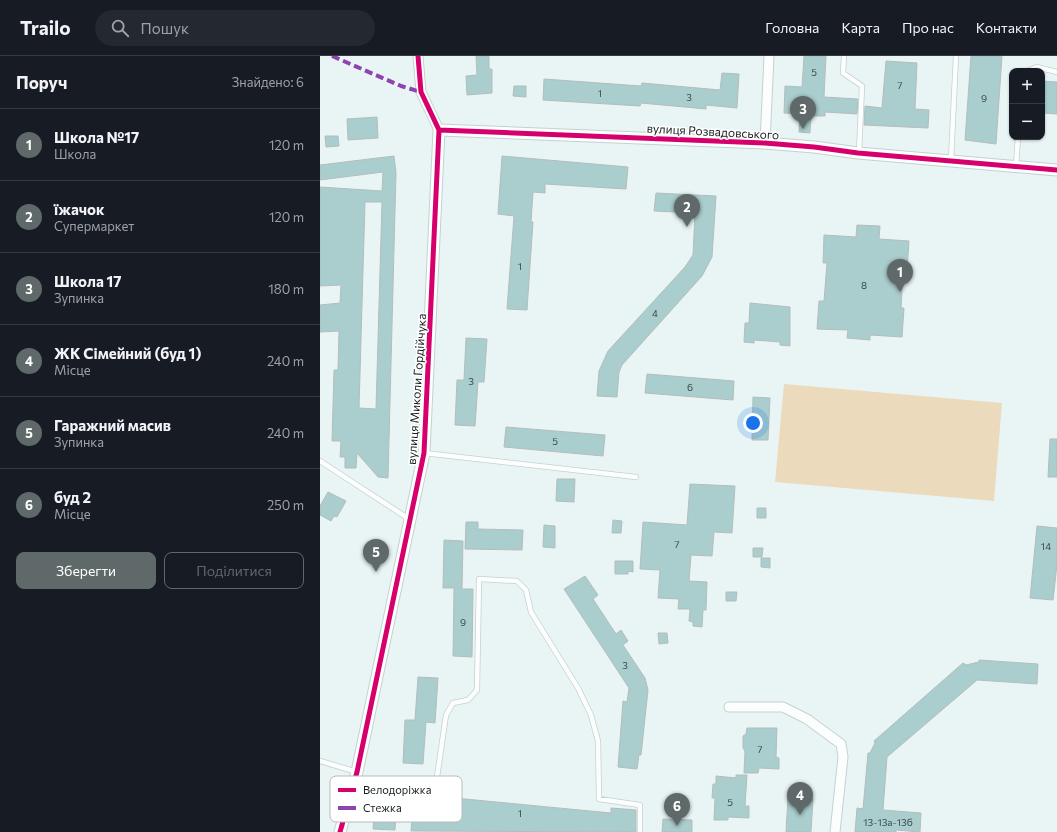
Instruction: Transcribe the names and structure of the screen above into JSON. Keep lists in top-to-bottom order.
{
  "streets": {
    "street": ["вулиця Розвадовського", "вулиця Миколи Гордійчука"]
  },
  "crossings": [
    ["вулиця Розвадовського", "вулиця Миколи Гордійчука"]
  ],
  "house_numbers": [
    "5",
    "7",
    "1",
    "3",
    "9",
    "1",
    "8",
    "4",
    "3",
    "6",
    "5",
    "7",
    "14",
    "9",
    "3",
    "7",
    "5",
    "1",
    "13-13а-13б"
  ],
  "legend": ["Велодоріжка", "Стежка"],
  "page": {
    "header": "Trailo",
    "search": "Пошук",
    "nav": [
      "Головна",
      "Карта",
      "Про нас",
      "Контакти"
    ],
    "heading": ["Поруч", "Знайдено: 6"],
    "map_buttons": ["+", "−"],
    "pins": [
      "3",
      "2",
      "1",
      "5",
      "4",
      "6"
    ],
    "list": [
      {
        "mark": "1",
        "name": "Школа №17",
        "note": "Школа",
        "value": "120 m"
      },
      {
        "mark": "2",
        "name": "їжачок",
        "note": "Супермаркет",
        "value": "120 m"
      },
      {
        "mark": "3",
        "name": "Школа 17",
        "note": "Зупинка",
        "value": "180 m"
      },
      {
        "mark": "4",
        "name": "ЖК Сімейний (буд 1)",
        "note": "Місце",
        "value": "240 m"
      },
      {
        "mark": "5",
        "name": "Гаражний масив",
        "note": "Зупинка",
        "value": "240 m"
      },
      {
        "mark": "6",
        "name": "буд 2",
        "note": "Місце",
        "value": "250 m"
      }
    ],
    "buttons": ["Зберегти", "Поділитися"]
  }
}
